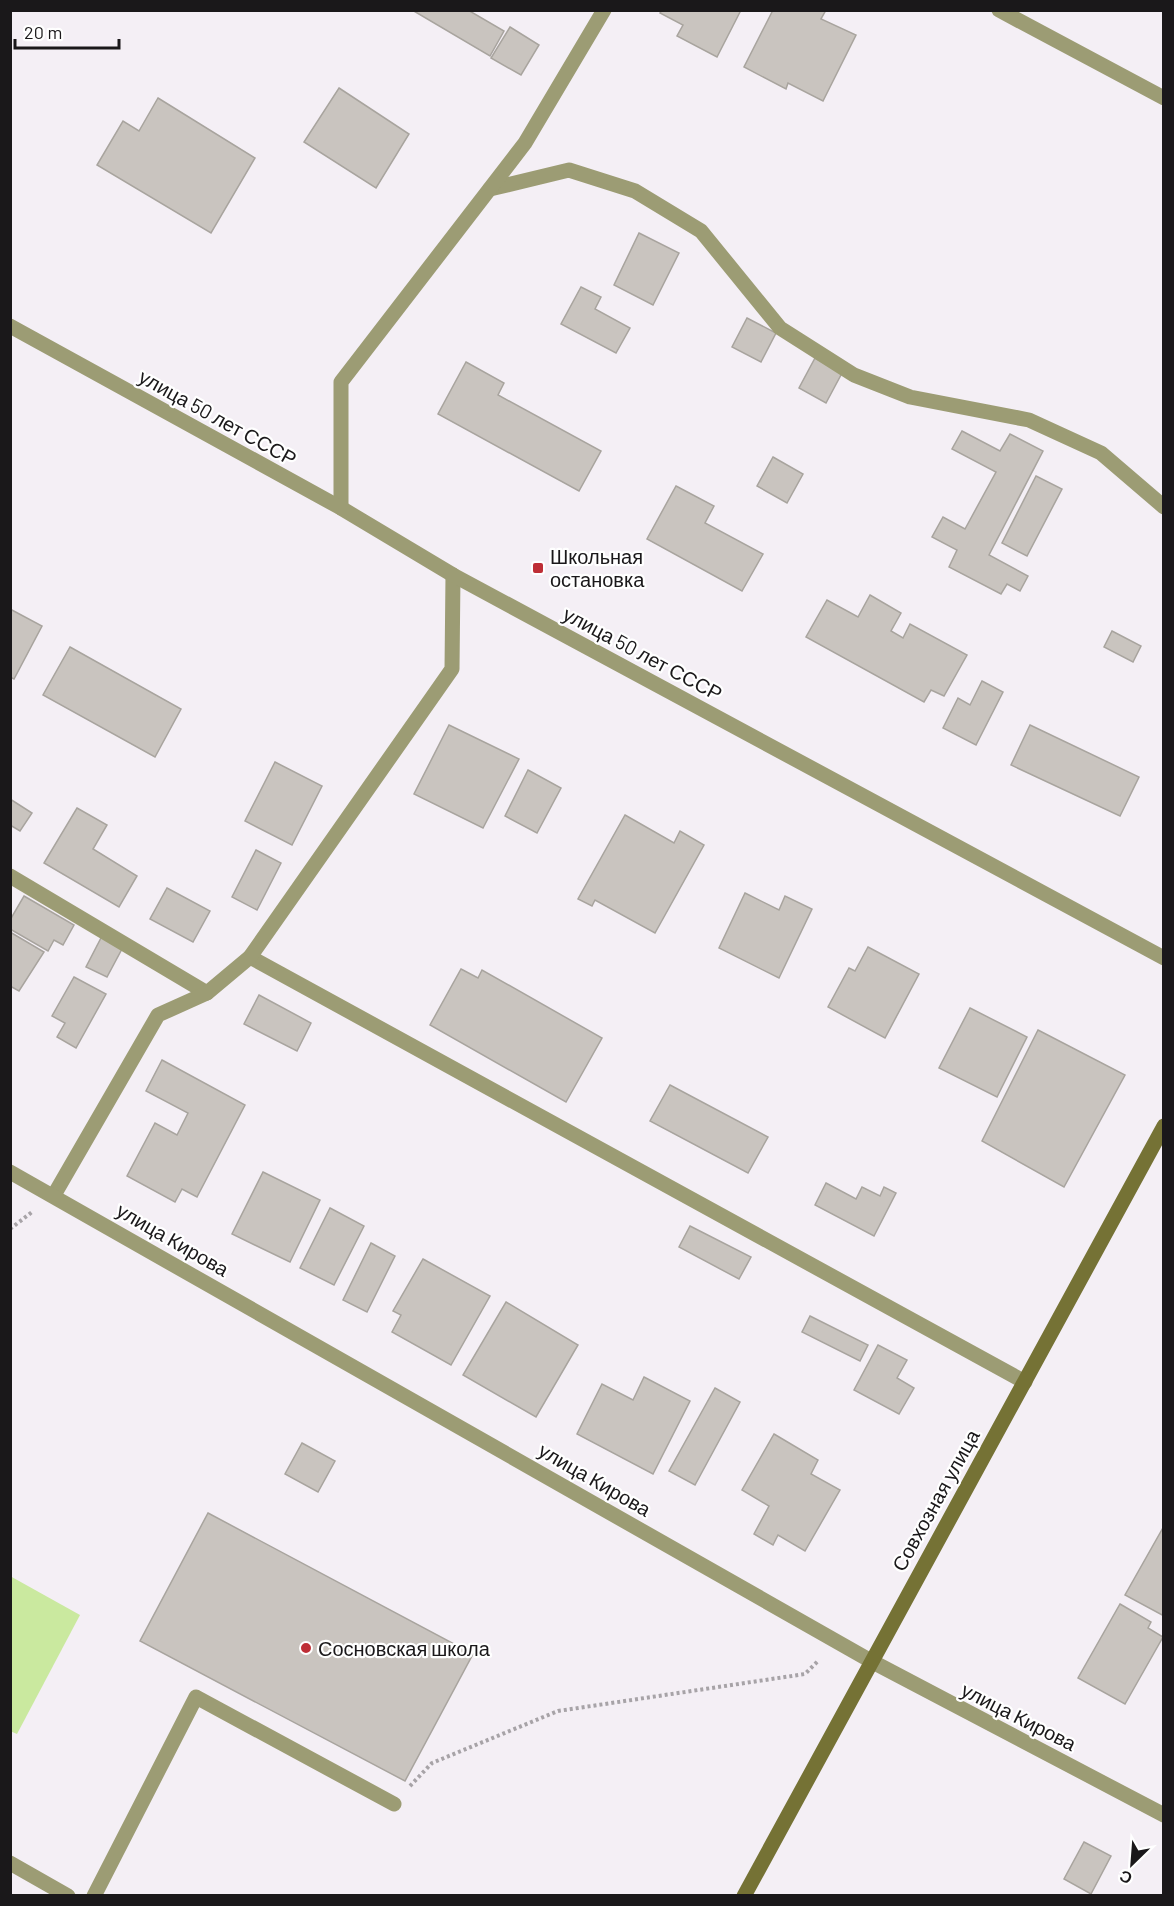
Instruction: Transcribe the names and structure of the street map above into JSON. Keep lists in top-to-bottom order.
{
  "streets": {
    "main road": ["Совхозная улица"],
    "street": ["улица 50 лет СССР", "улица Кирова"]
  },
  "crossings": [
    ["улица Кирова", "Совхозная улица"]
  ],
  "places": {
    "transit": ["Школьная остановка"],
    "other": ["Сосновская школа"]
  },
  "scale_bar": "20 m",
  "north": "bottom left"
}
